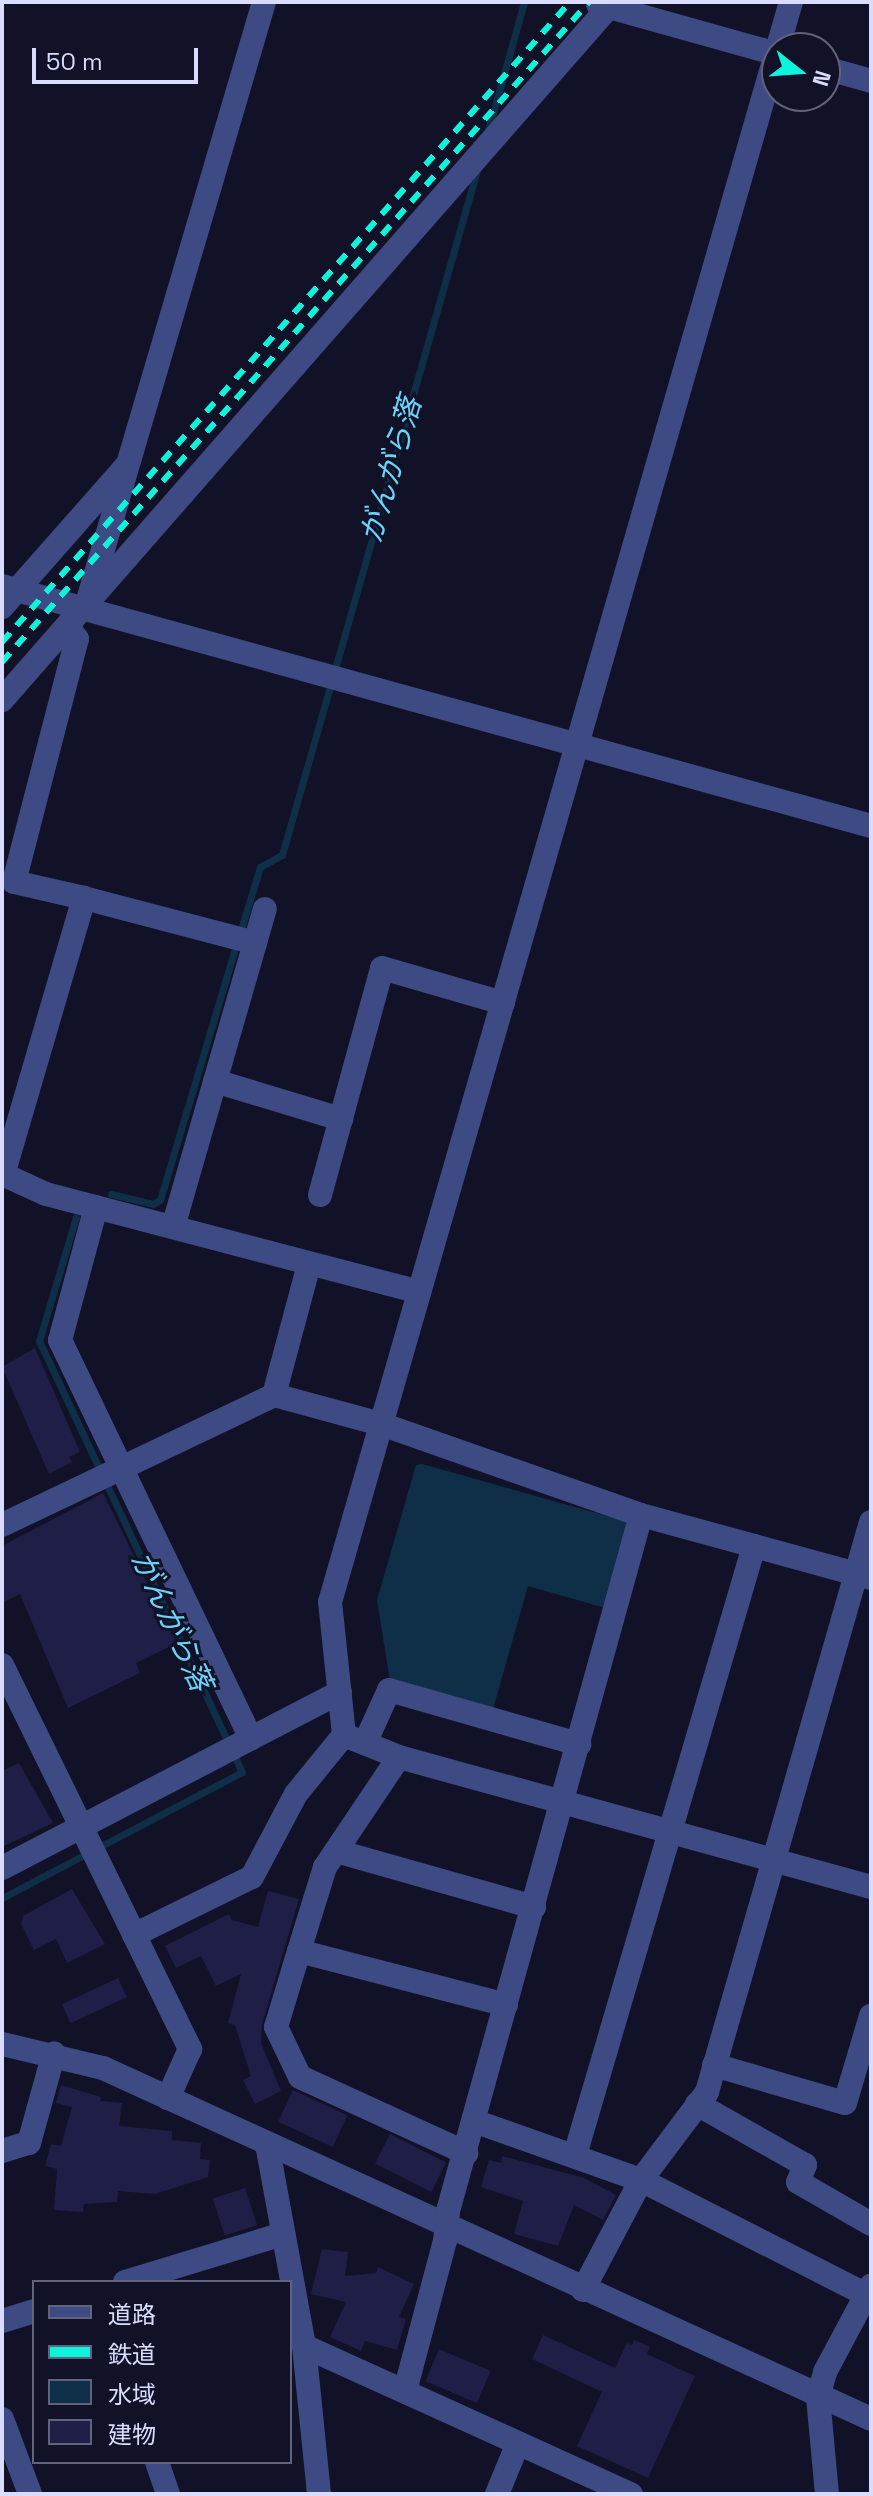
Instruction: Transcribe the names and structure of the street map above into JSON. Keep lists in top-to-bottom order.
{
  "water": ["がんがら落"],
  "legend": [
    "道路",
    "鉄道",
    "水域",
    "建物"
  ],
  "scale_bar": "50 m",
  "north": "right"
}
